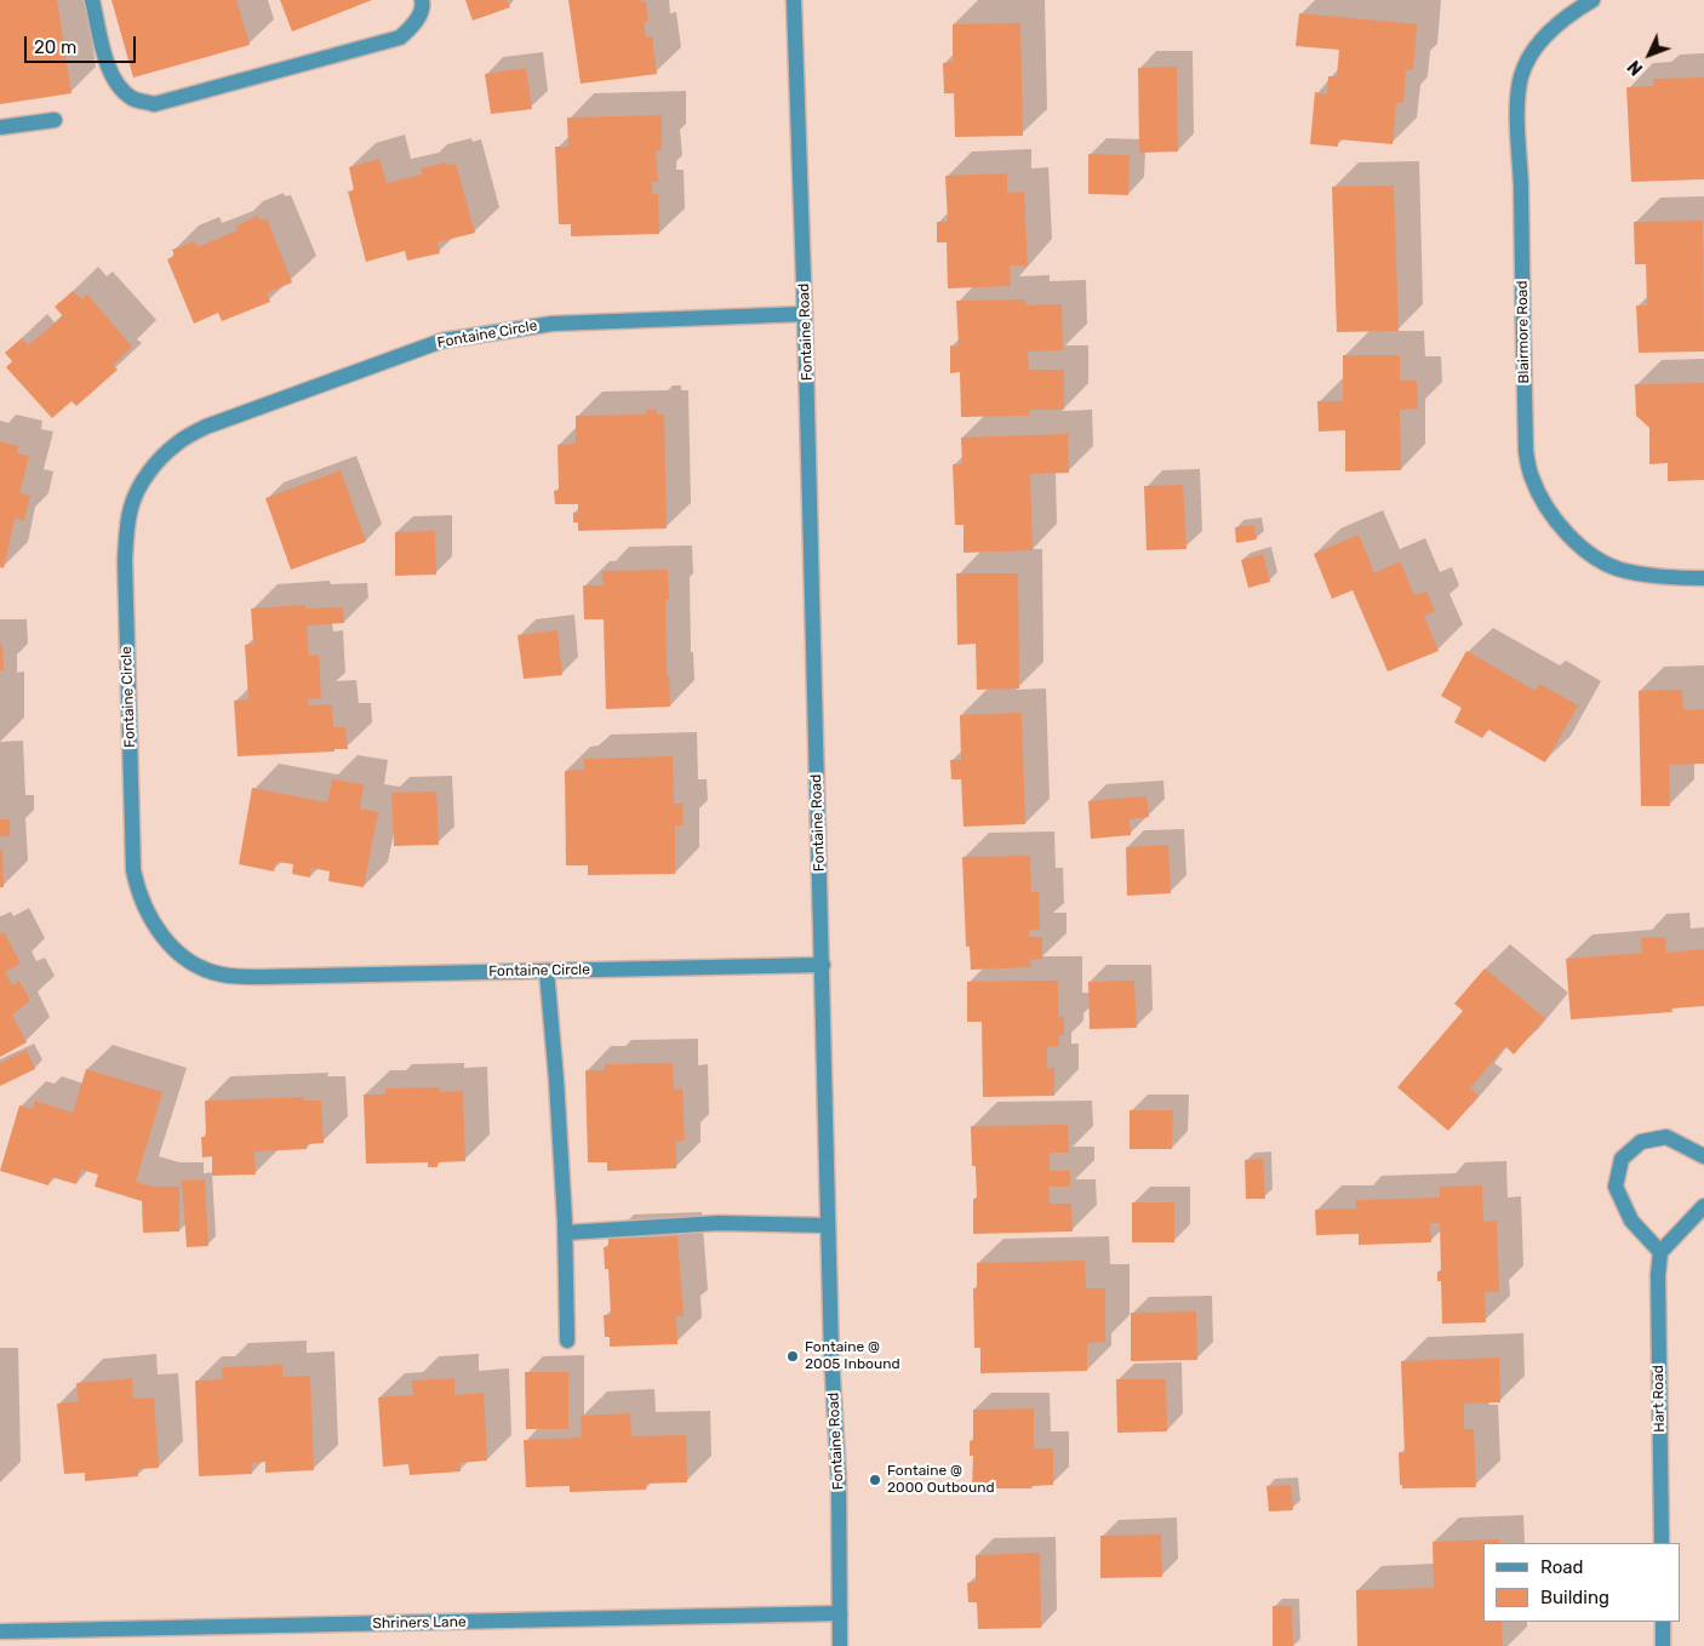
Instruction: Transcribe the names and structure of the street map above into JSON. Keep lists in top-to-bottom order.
{
  "streets": {
    "street": [
      "Fontaine Road",
      "Blairmore Road",
      "Fontaine Circle",
      "Hart Road",
      "Shriners Lane"
    ]
  },
  "crossings": [
    ["Fontaine Road", "Fontaine Circle"],
    ["Fontaine Road", "Shriners Lane"]
  ],
  "places": ["Fontaine @ 2005 Inbound", "Fontaine @ 2000 Outbound"],
  "legend": ["Road", "Building"],
  "scale_bar": "20 m",
  "north": "bottom left"
}
